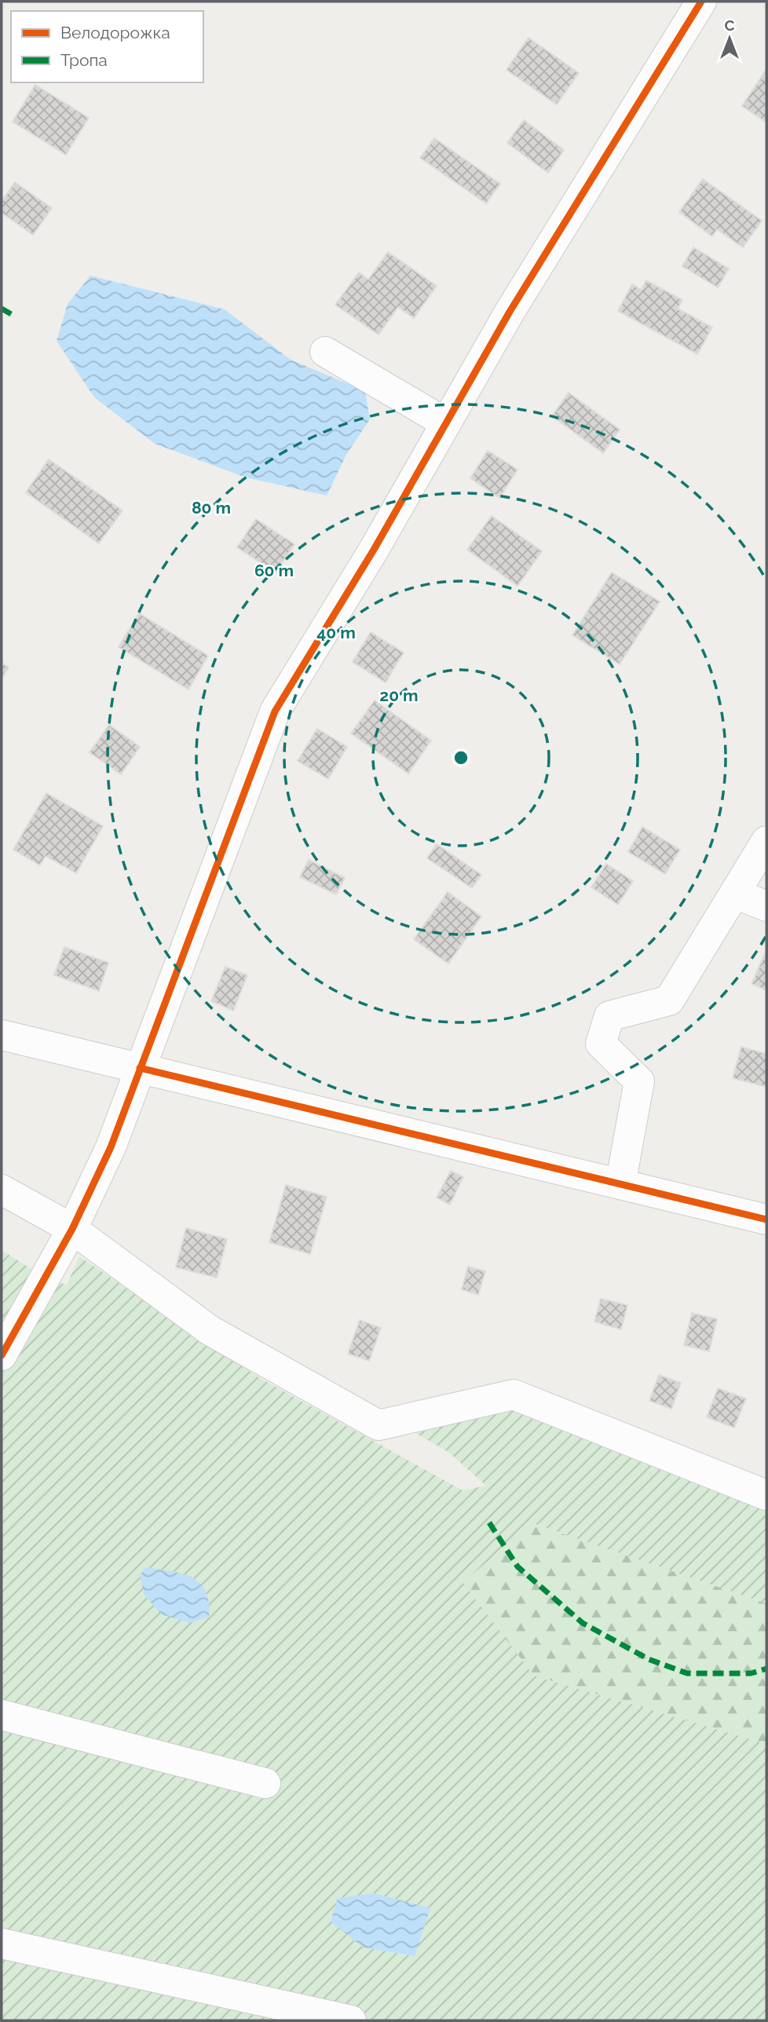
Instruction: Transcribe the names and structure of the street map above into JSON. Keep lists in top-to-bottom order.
{
  "legend": ["Велодорожка", "Тропа"],
  "north": "top",
  "rings": [
    "80 m",
    "60 m",
    "40 m",
    "20 m"
  ]
}
